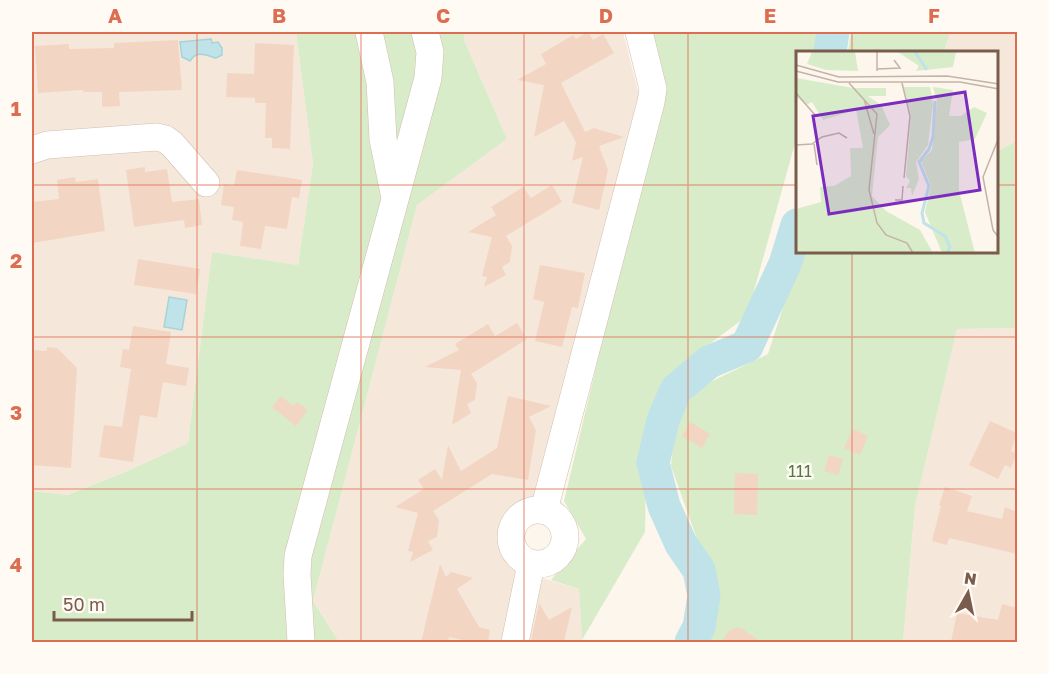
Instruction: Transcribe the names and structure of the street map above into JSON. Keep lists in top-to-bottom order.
{
  "parks": ["111"],
  "scale_bar": "50 m",
  "north": "top",
  "grid": {
    "columns": [
      "A",
      "B",
      "C",
      "D",
      "E",
      "F"
    ],
    "rows": [
      "1",
      "2",
      "3",
      "4"
    ]
  }
}
